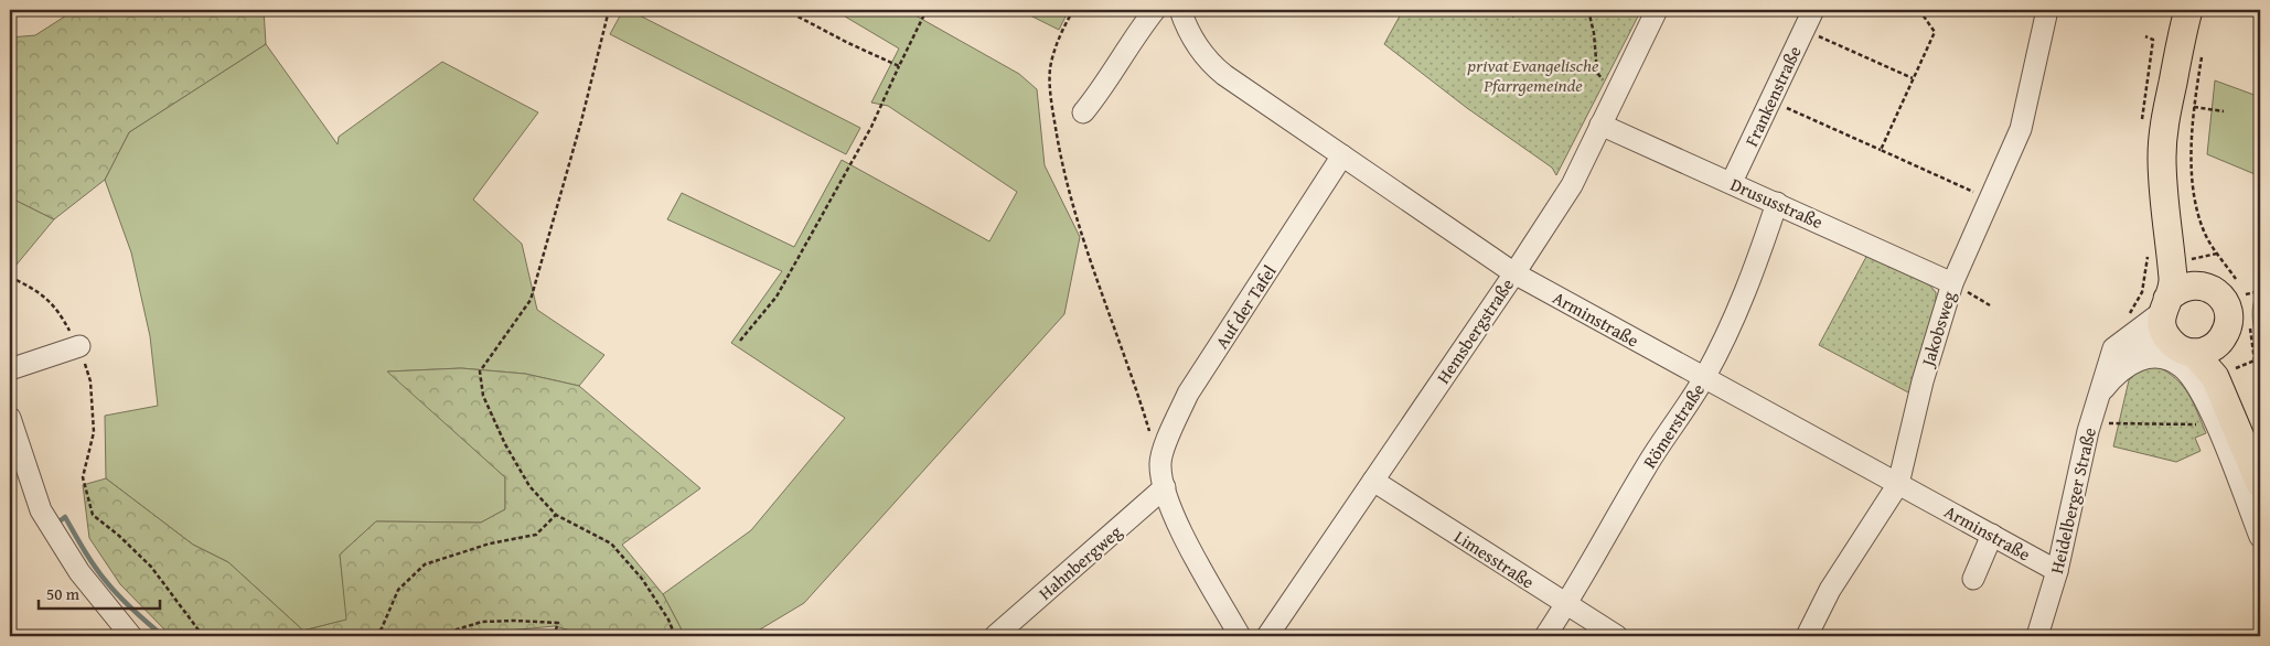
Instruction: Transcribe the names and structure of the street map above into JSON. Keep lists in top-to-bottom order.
{
  "streets": {
    "main road": ["Heidelberger Straße"],
    "street": [
      "Frankenstraße",
      "Drususstraße",
      "Auf der Tafel",
      "Arminstraße",
      "Jakobsweg",
      "Hemsbergstraße",
      "Römerstraße",
      "Limesstraße",
      "Hahnbergweg"
    ]
  },
  "crossings": [
    ["Frankenstraße", "Drususstraße"],
    ["Drususstraße", "Jakobsweg"],
    ["Drususstraße", "Hemsbergstraße"],
    ["Drususstraße", "Römerstraße"],
    ["Auf der Tafel", "Arminstraße"],
    ["Arminstraße", "Jakobsweg"],
    ["Arminstraße", "Hemsbergstraße"],
    ["Arminstraße", "Römerstraße"],
    ["Arminstraße", "Heidelberger Straße"],
    ["Hemsbergstraße", "Limesstraße"],
    ["Römerstraße", "Limesstraße"]
  ],
  "parks": ["privat Evangelische Pfarrgemeinde"],
  "scale_bar": "50 m"
}
